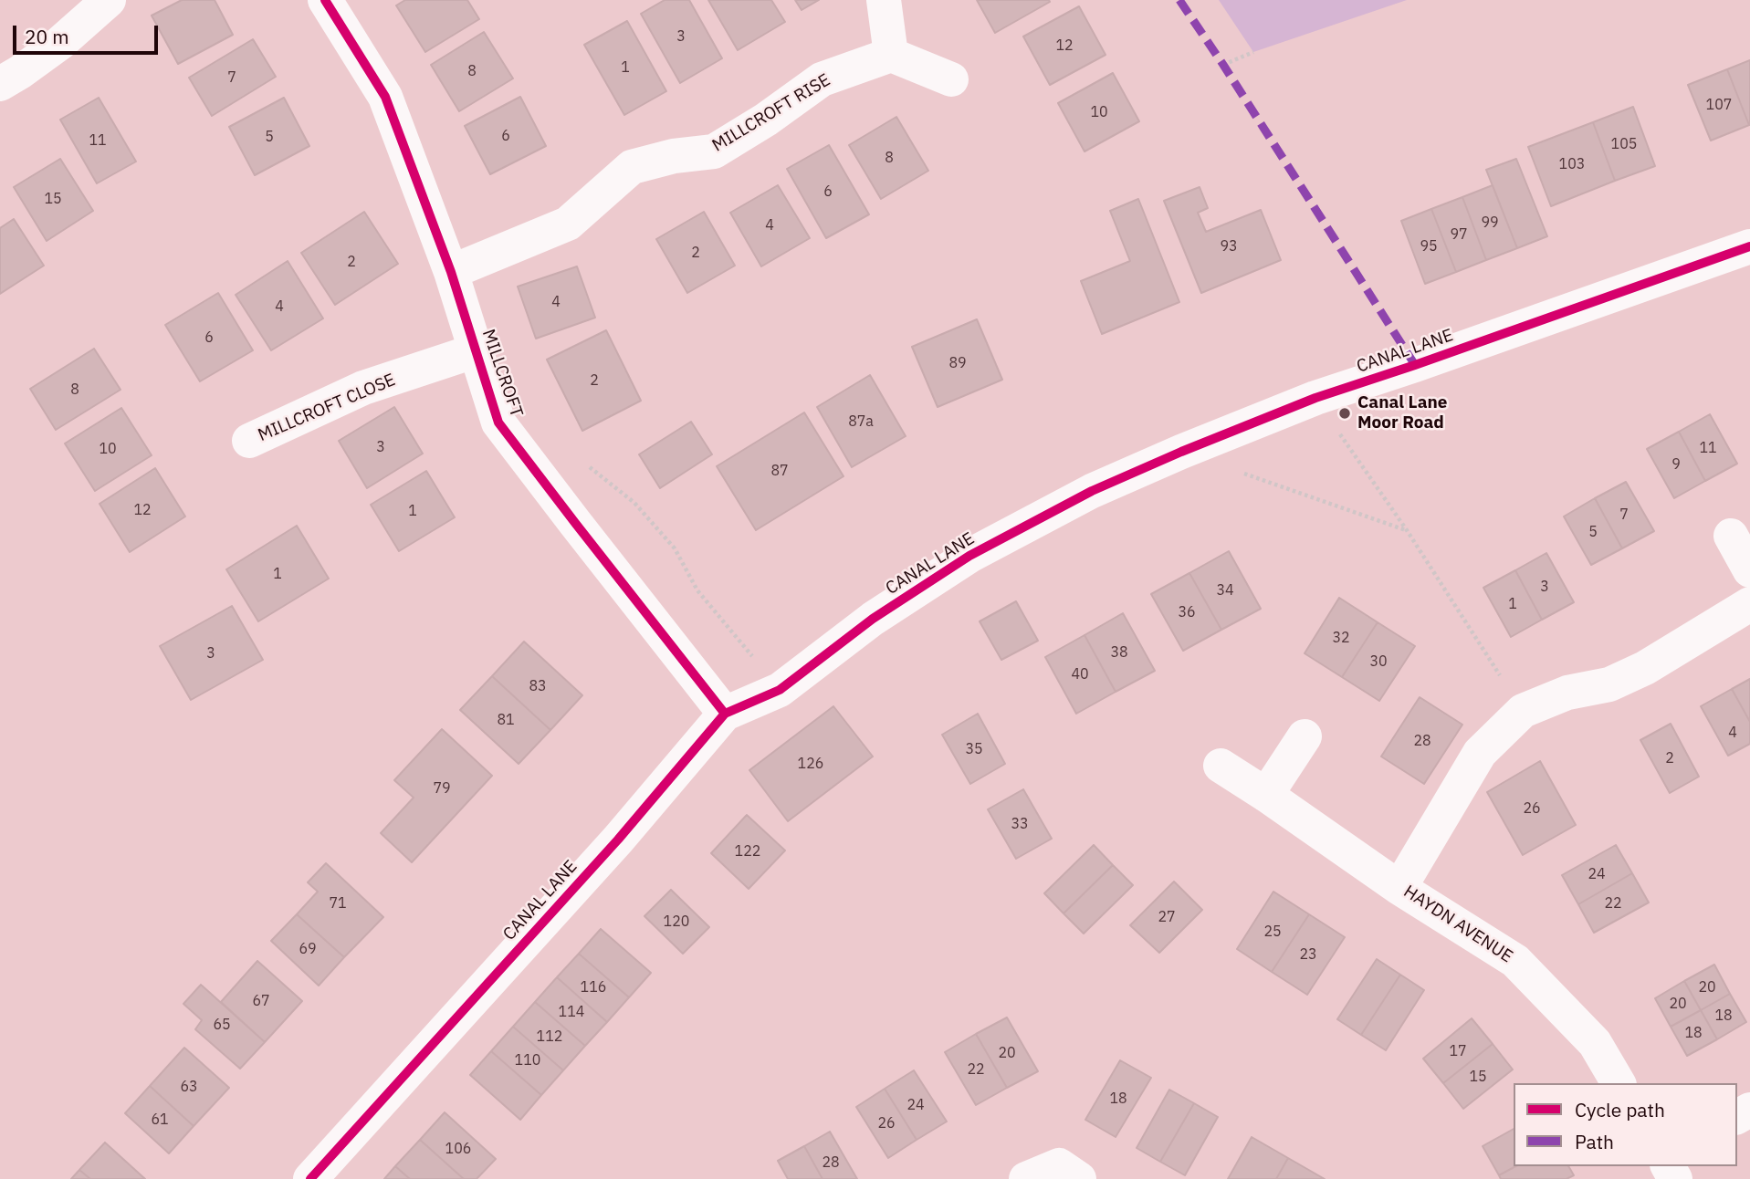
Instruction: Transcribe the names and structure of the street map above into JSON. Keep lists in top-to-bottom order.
{
  "streets": {
    "street": [
      "MILLCROFT RISE",
      "CANAL LANE",
      "MILLCROFT",
      "MILLCROFT CLOSE",
      "HAYDN AVENUE"
    ]
  },
  "crossings": [
    ["MILLCROFT RISE", "MILLCROFT"],
    ["CANAL LANE", "MILLCROFT"],
    ["MILLCROFT", "MILLCROFT CLOSE"]
  ],
  "places": ["Canal Lane Moor Road"],
  "house_numbers": [
    "3",
    "12",
    "1",
    "8",
    "7",
    "107",
    "10",
    "6",
    "5",
    "11",
    "105",
    "8",
    "103",
    "6",
    "15",
    "99",
    "4",
    "97",
    "93",
    "95",
    "2",
    "2",
    "4",
    "4",
    "6",
    "89",
    "2",
    "8",
    "87a",
    "3",
    "11",
    "10",
    "9",
    "87",
    "12",
    "1",
    "7",
    "5",
    "1",
    "3",
    "34",
    "1",
    "36",
    "32",
    "38",
    "3",
    "30",
    "40",
    "83",
    "81",
    "4",
    "28",
    "35",
    "2",
    "126",
    "79",
    "26",
    "33",
    "122",
    "24",
    "71",
    "22",
    "27",
    "120",
    "25",
    "69",
    "23",
    "116",
    "20",
    "67",
    "20",
    "114",
    "18",
    "65",
    "18",
    "112",
    "17",
    "20",
    "110",
    "22",
    "15",
    "63",
    "18",
    "24",
    "61",
    "26",
    "106",
    "28"
  ],
  "legend": ["Cycle path", "Path"],
  "scale_bar": "20 m"
}
